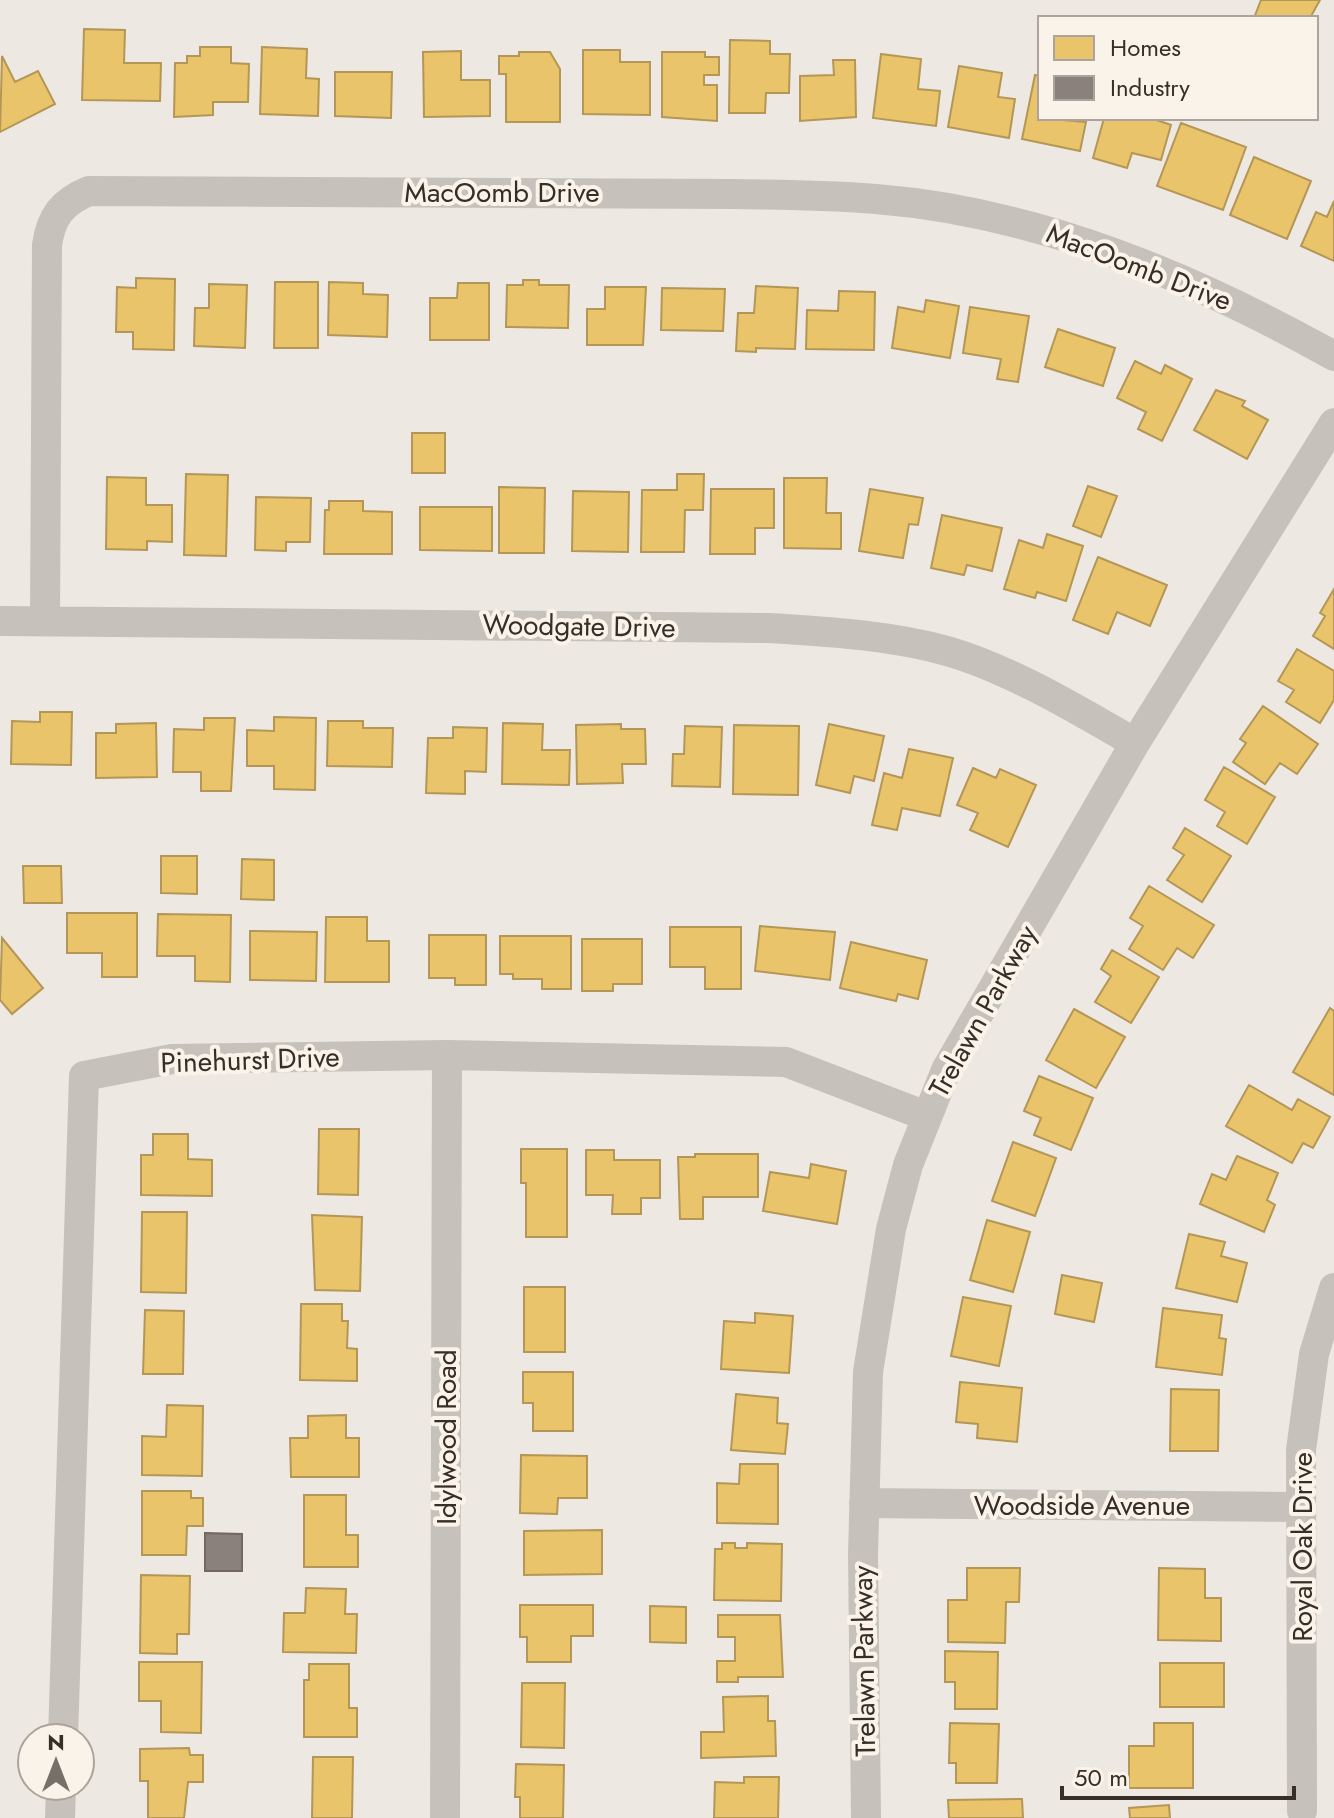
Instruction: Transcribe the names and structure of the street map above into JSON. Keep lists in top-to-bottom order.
{
  "streets": {
    "street": [
      "MacOomb Drive",
      "Woodgate Drive",
      "Trelawn Parkway",
      "Pinehurst Drive",
      "Idylwood Road",
      "Woodside Avenue",
      "Royal Oak Drive"
    ]
  },
  "crossings": [
    ["MacOomb Drive", "Woodgate Drive"],
    ["Woodgate Drive", "Trelawn Parkway"],
    ["Trelawn Parkway", "Pinehurst Drive"],
    ["Trelawn Parkway", "Woodside Avenue"],
    ["Pinehurst Drive", "Idylwood Road"],
    ["Woodside Avenue", "Royal Oak Drive"]
  ],
  "legend": ["Homes", "Industry"],
  "scale_bar": "50 m",
  "north": "top"
}
